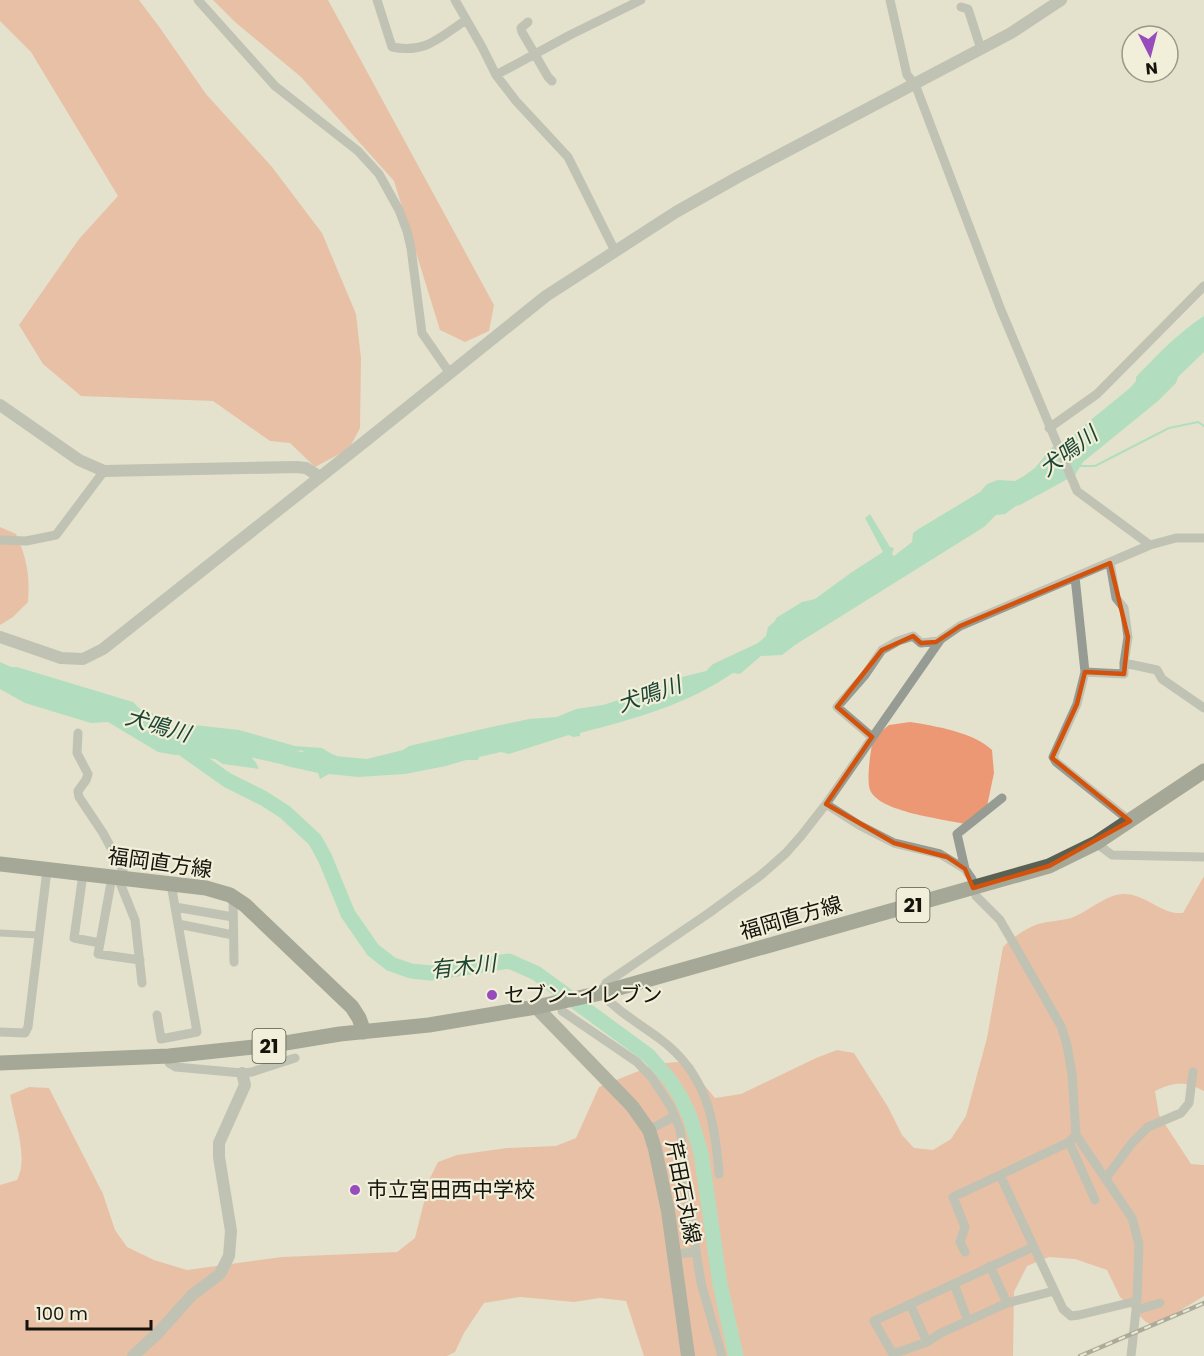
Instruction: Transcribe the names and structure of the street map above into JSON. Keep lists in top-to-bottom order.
{
  "streets": {
    "main road": ["福岡直方線", "21", "芹田石丸線"]
  },
  "crossings": [
    ["福岡直方線", "芹田石丸線"]
  ],
  "water": ["犬鳴川", "有木川"],
  "places": ["セブン-イレブン", "市立宮田西中学校"],
  "scale_bar": "100 m",
  "north": "bottom"
}
